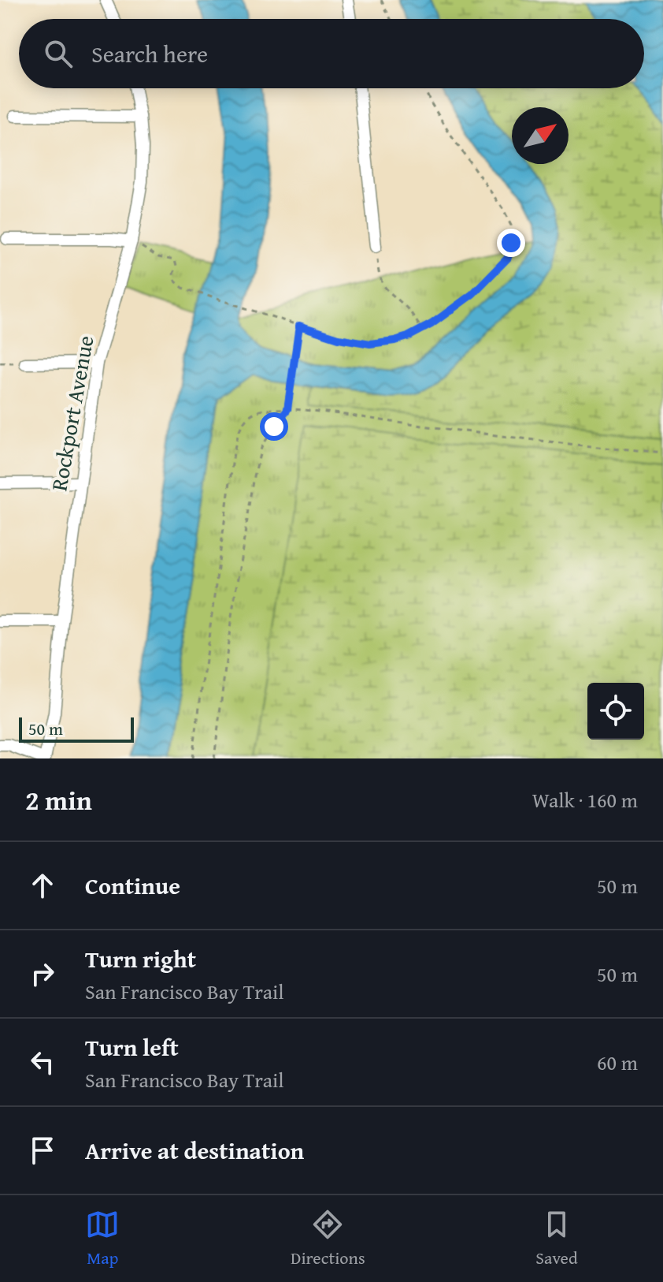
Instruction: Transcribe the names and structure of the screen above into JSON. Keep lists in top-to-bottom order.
{
  "streets": {
    "street": ["Rockport Avenue"]
  },
  "scale_bar": "50 m",
  "north": "top right",
  "page": {
    "search": "Search here",
    "scale": "50 m",
    "heading": ["2 min", "Walk · 160 m"],
    "list": [
      ["Continue", "50 m"],
      ["Turn right", "San Francisco Bay Trail", "50 m"],
      ["Turn left", "San Francisco Bay Trail", "60 m"],
      "Arrive at destination"
    ],
    "nav": ["Map", "Directions", "Saved"]
  }
}
